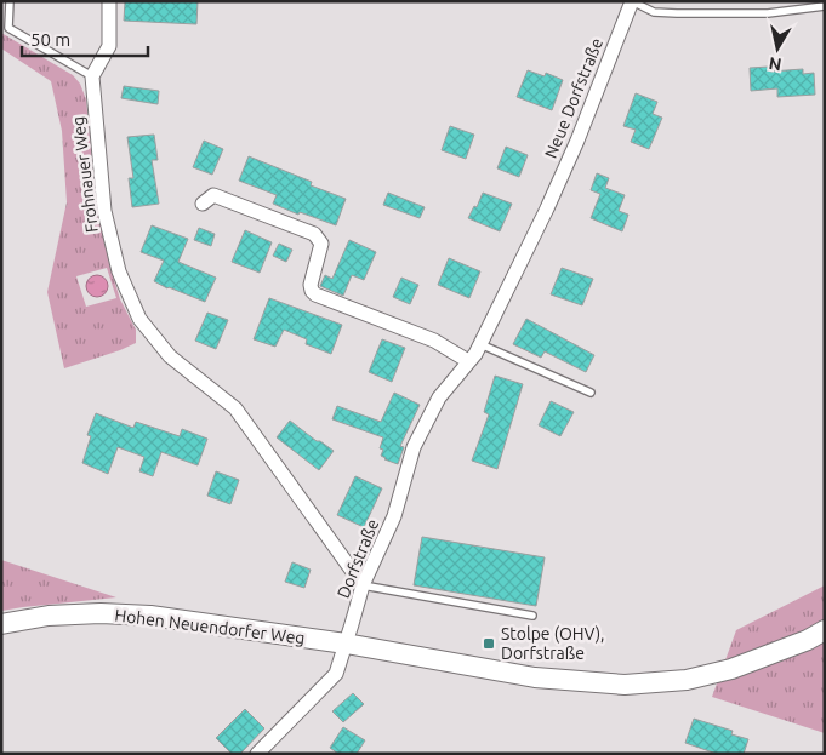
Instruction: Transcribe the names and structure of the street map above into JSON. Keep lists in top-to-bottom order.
{
  "streets": {
    "main road": ["Hohen Neuendorfer Weg"],
    "street": ["Neue Dorfstraße", "Frohnauer Weg", "Dorfstraße"]
  },
  "crossings": [
    ["Neue Dorfstraße", "Dorfstraße"],
    ["Frohnauer Weg", "Dorfstraße"],
    ["Dorfstraße", "Hohen Neuendorfer Weg"]
  ],
  "places": {
    "transit": ["Stolpe (OHV), Dorfstraße"]
  },
  "scale_bar": "50 m",
  "north": "bottom"
}
